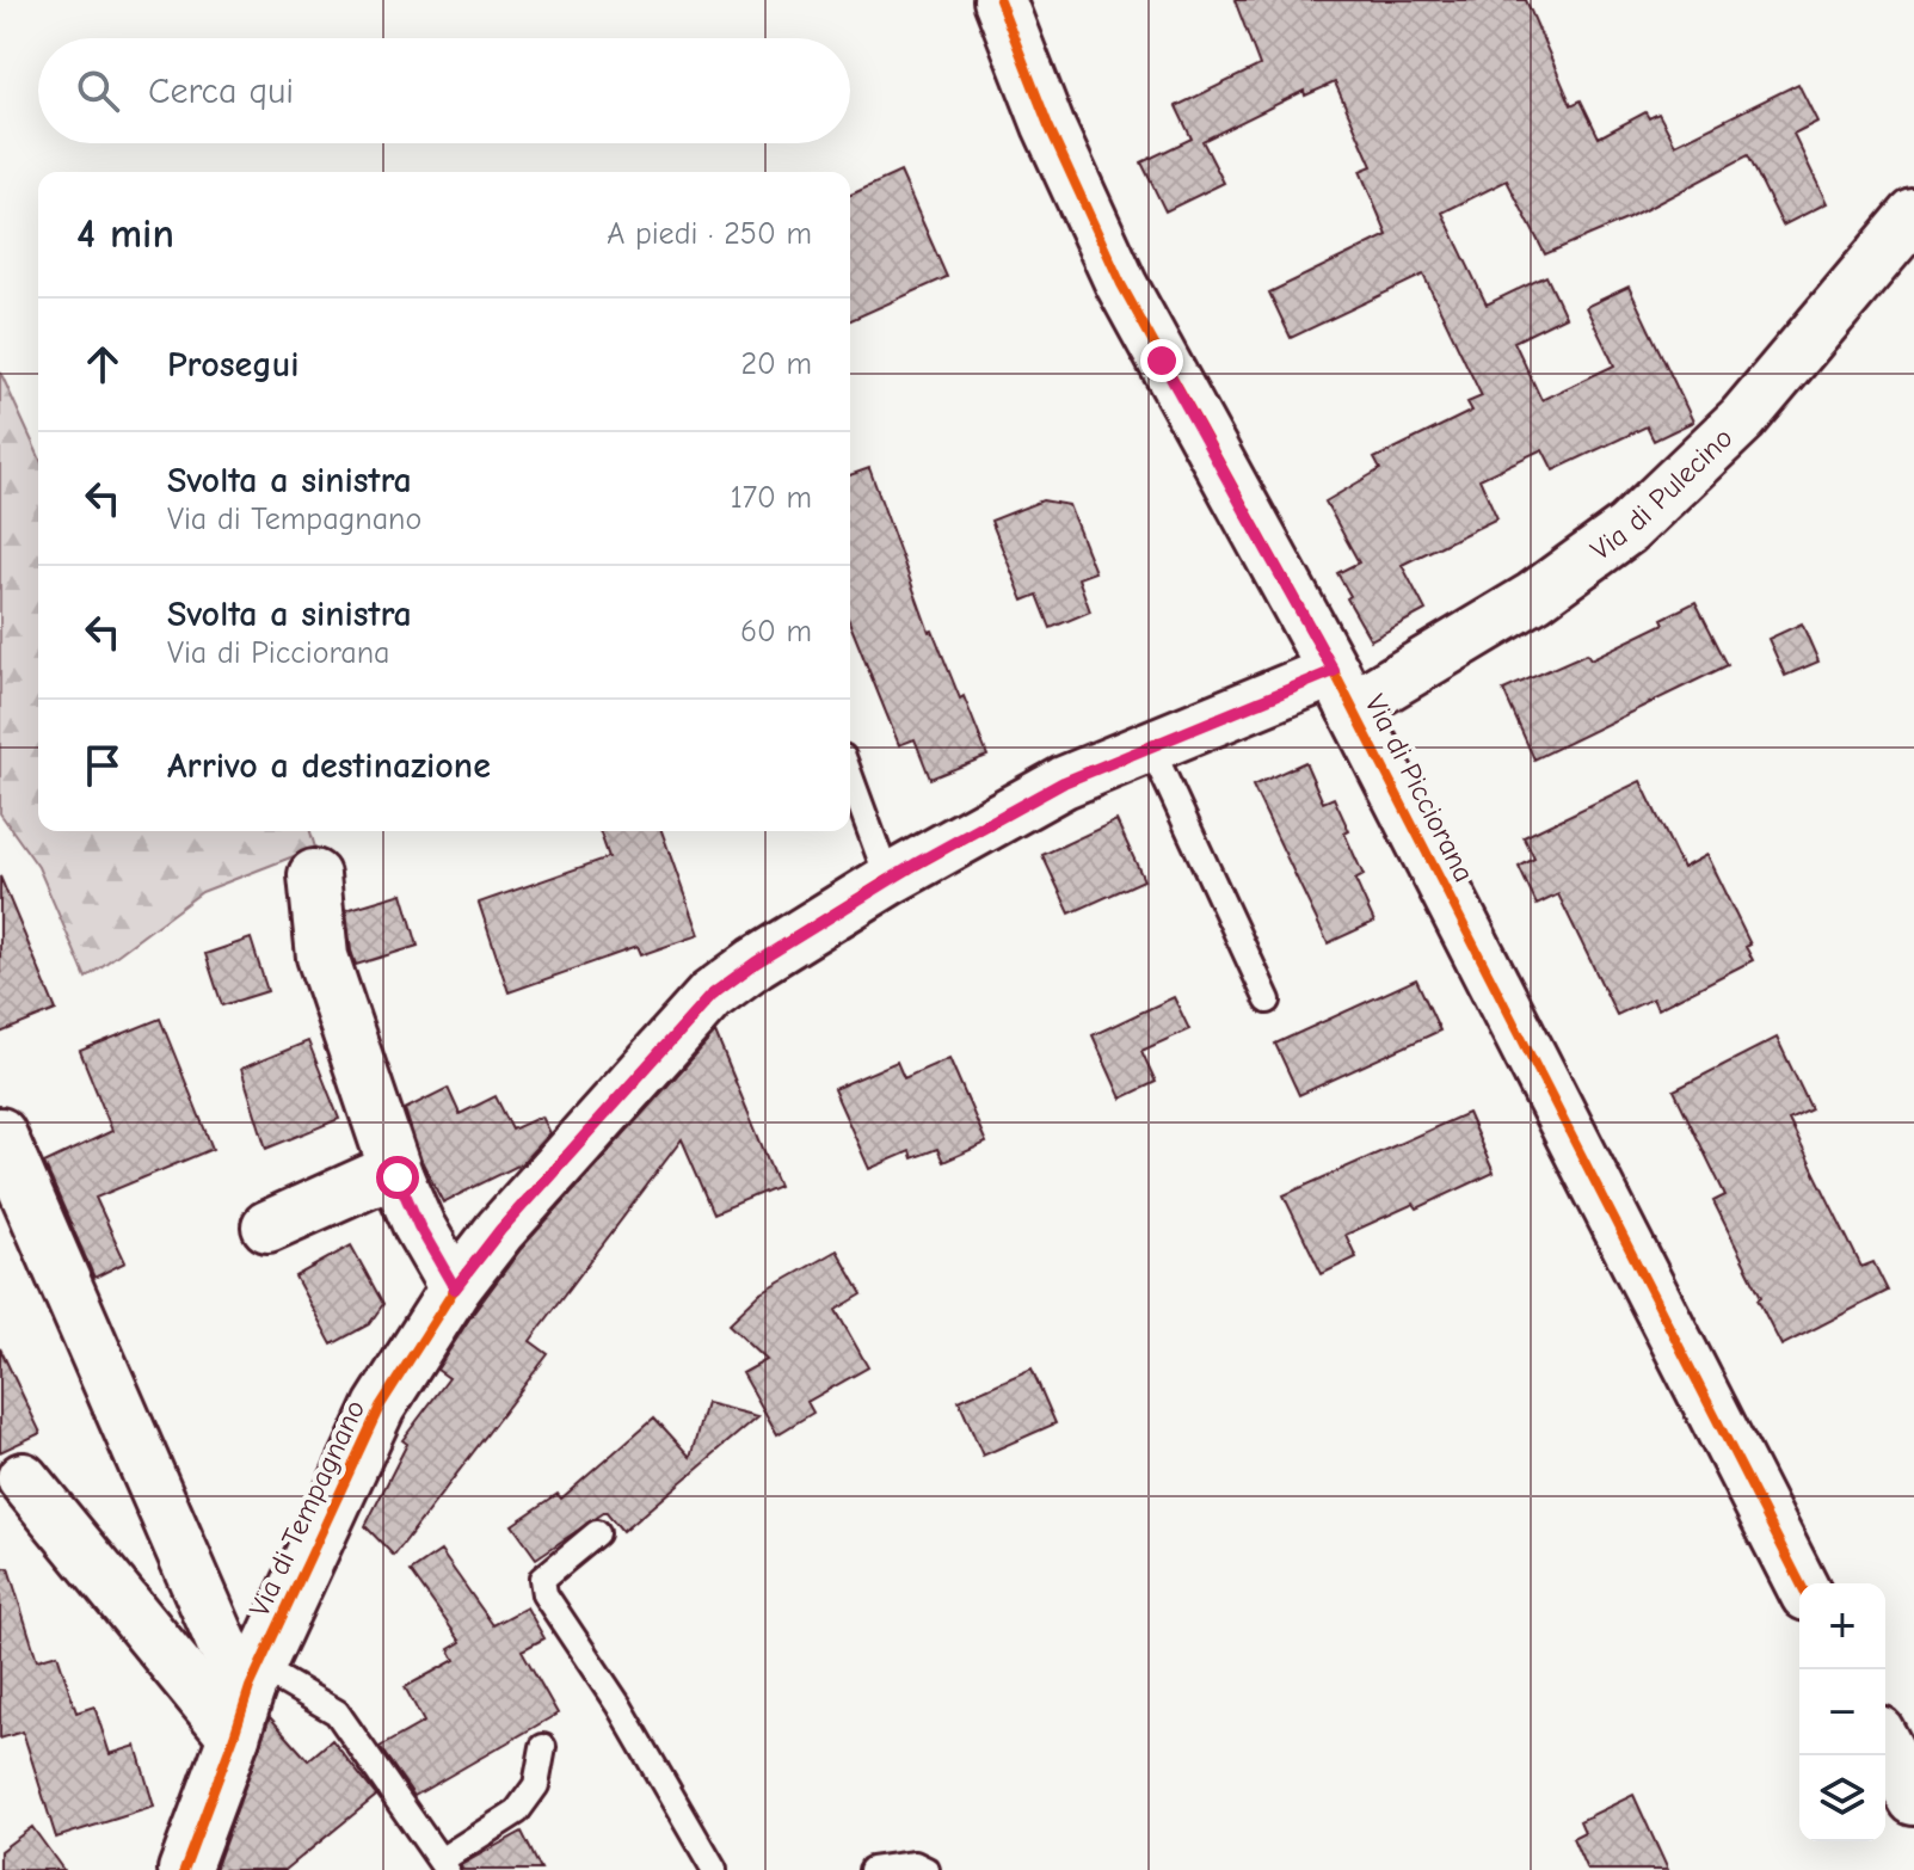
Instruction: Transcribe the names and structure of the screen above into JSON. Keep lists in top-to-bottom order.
{
  "streets": {
    "street": ["Via di Pulecino", "Via di Picciorana", "Via di Tempagnano"]
  },
  "crossings": [
    ["Via di Pulecino", "Via di Picciorana"],
    ["Via di Pulecino", "Via di Tempagnano"],
    ["Via di Picciorana", "Via di Tempagnano"]
  ],
  "page": {
    "search": "Cerca qui",
    "heading": ["4 min", "A piedi · 250 m"],
    "list": [
      ["Prosegui", "20 m"],
      ["Svolta a sinistra", "Via di Tempagnano", "170 m"],
      ["Svolta a sinistra", "Via di Picciorana", "60 m"],
      "Arrivo a destinazione"
    ],
    "map_buttons": ["+", "−"]
  }
}
